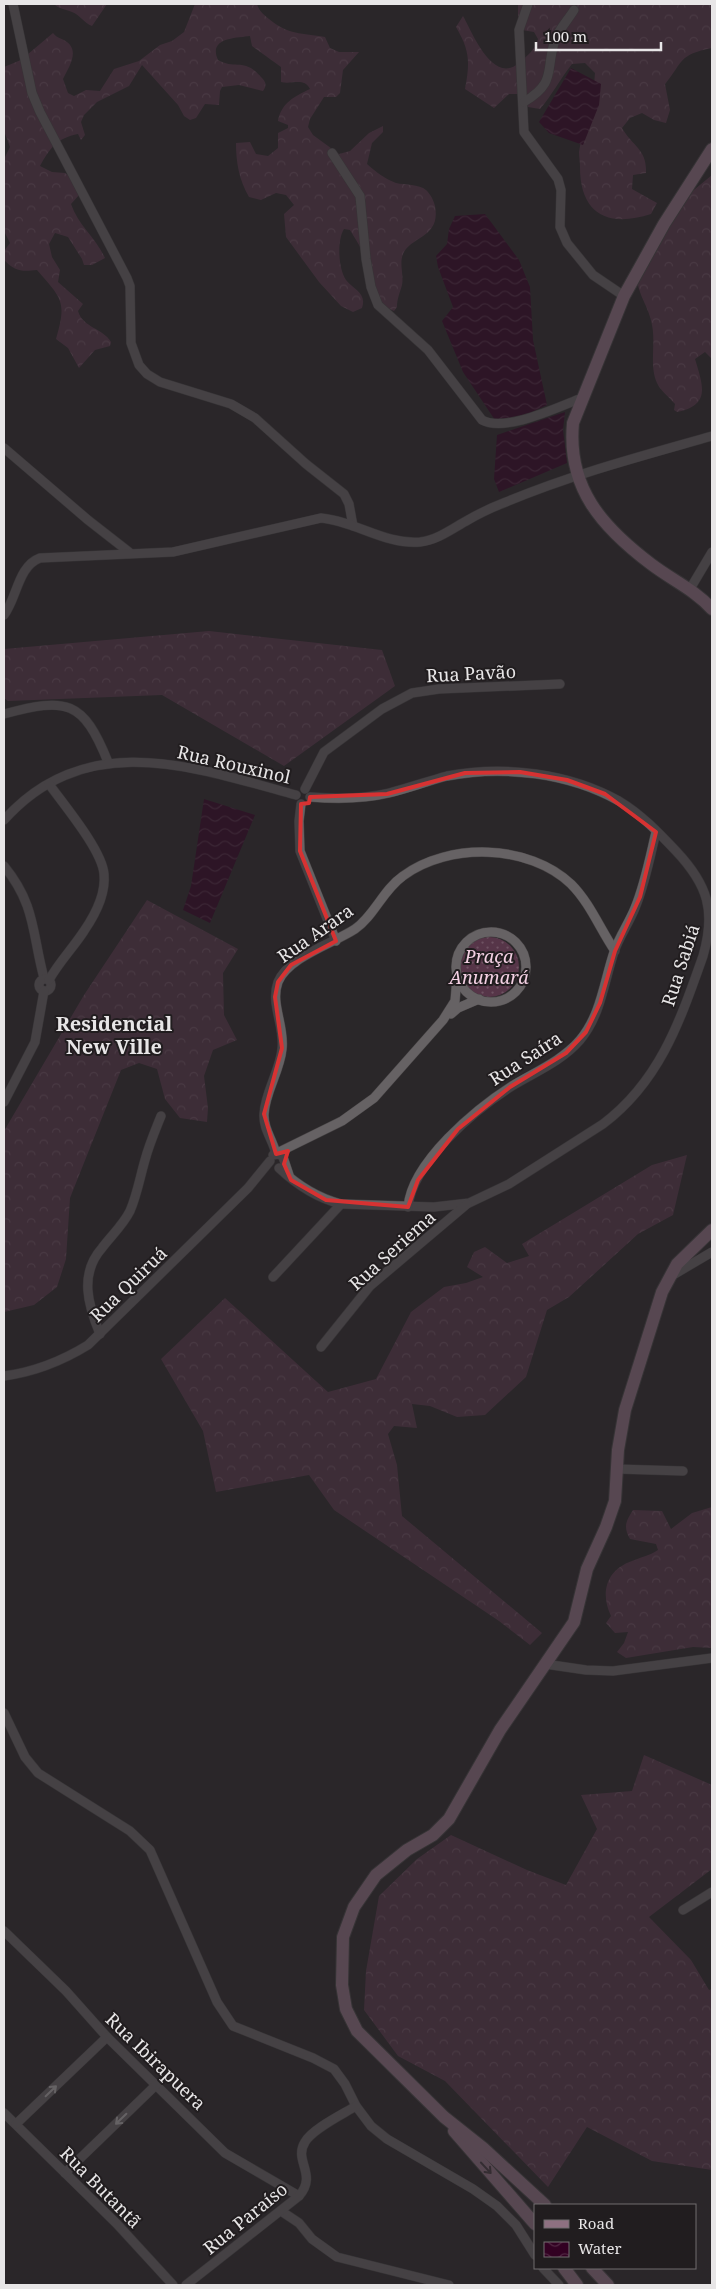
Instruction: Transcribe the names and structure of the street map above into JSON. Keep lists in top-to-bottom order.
{
  "streets": {
    "street": [
      "Rua Pavão",
      "Rua Rouxinol",
      "Rua Arara",
      "Rua Sabiá",
      "Rua Saíra",
      "Rua Seriema",
      "Rua Quiruá",
      "Rua Ibirapuera",
      "Rua Butantã",
      "Rua Paraíso"
    ]
  },
  "crossings": [
    ["Rua Pavão", "Rua Rouxinol"],
    ["Rua Pavão", "Rua Sabiá"],
    ["Rua Rouxinol", "Rua Sabiá"],
    ["Rua Arara", "Rua Sabiá"],
    ["Rua Arara", "Rua Saíra"],
    ["Rua Arara", "Rua Quiruá"],
    ["Rua Sabiá", "Rua Saíra"],
    ["Rua Sabiá", "Rua Seriema"],
    ["Rua Sabiá", "Rua Quiruá"],
    ["Rua Ibirapuera", "Rua Paraíso"]
  ],
  "districts": ["Residencial New Ville"],
  "parks": ["Praça Anumará"],
  "legend": ["Road", "Water"],
  "scale_bar": "100 m"
}
